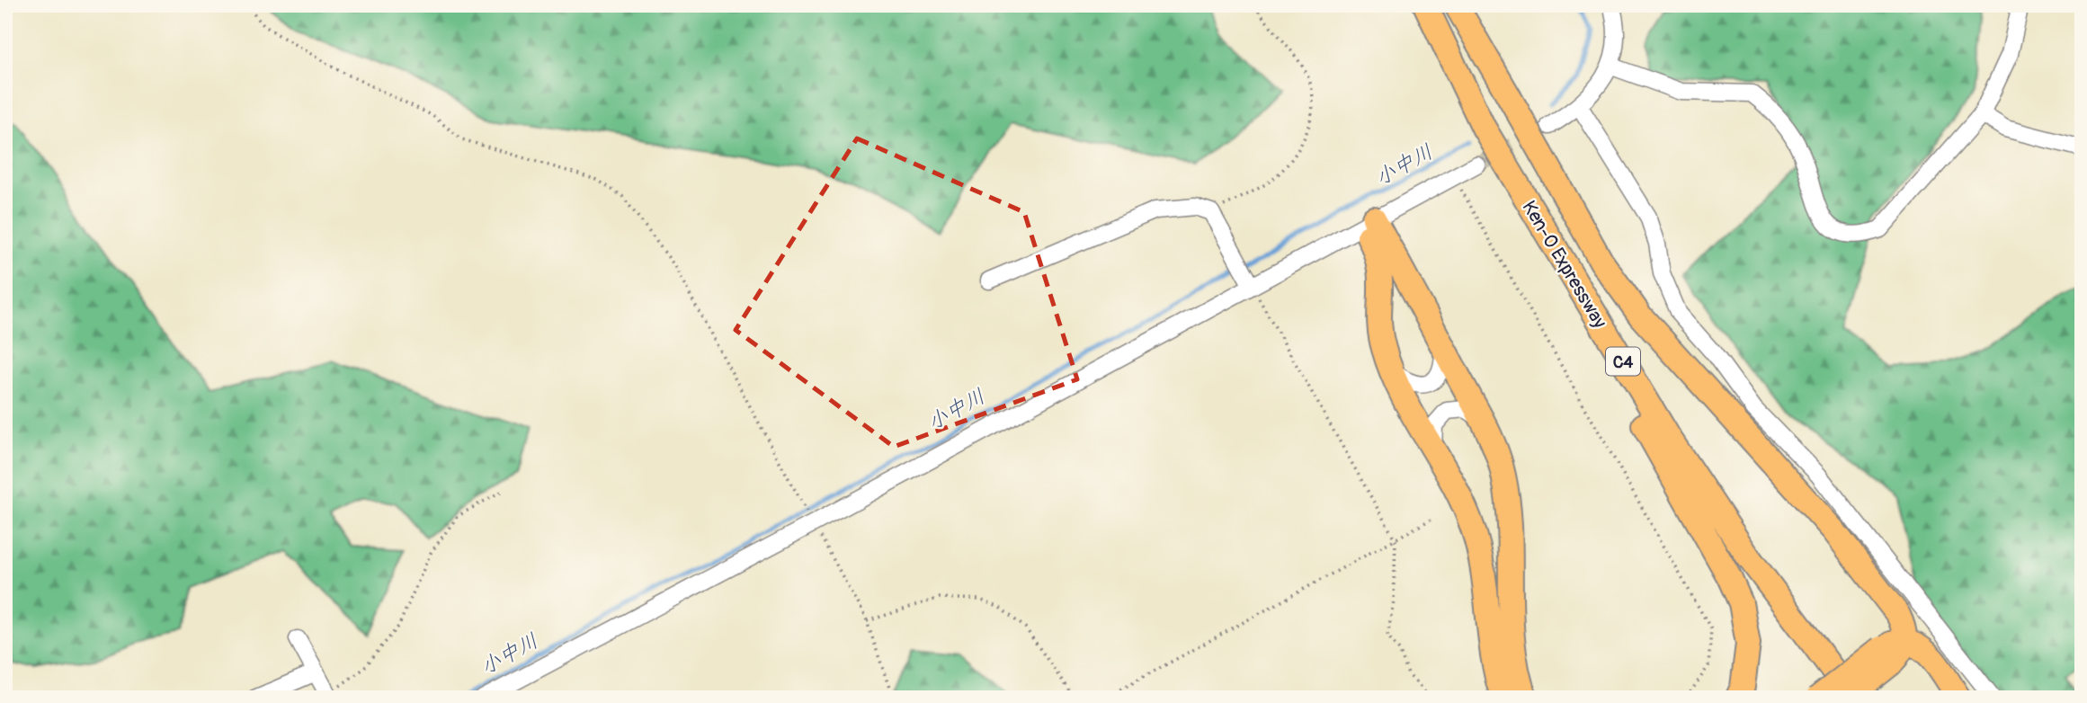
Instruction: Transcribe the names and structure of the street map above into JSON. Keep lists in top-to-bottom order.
{
  "streets": {
    "highway": ["Ken-O Expressway", "C4"]
  },
  "water": ["小中川"]
}
